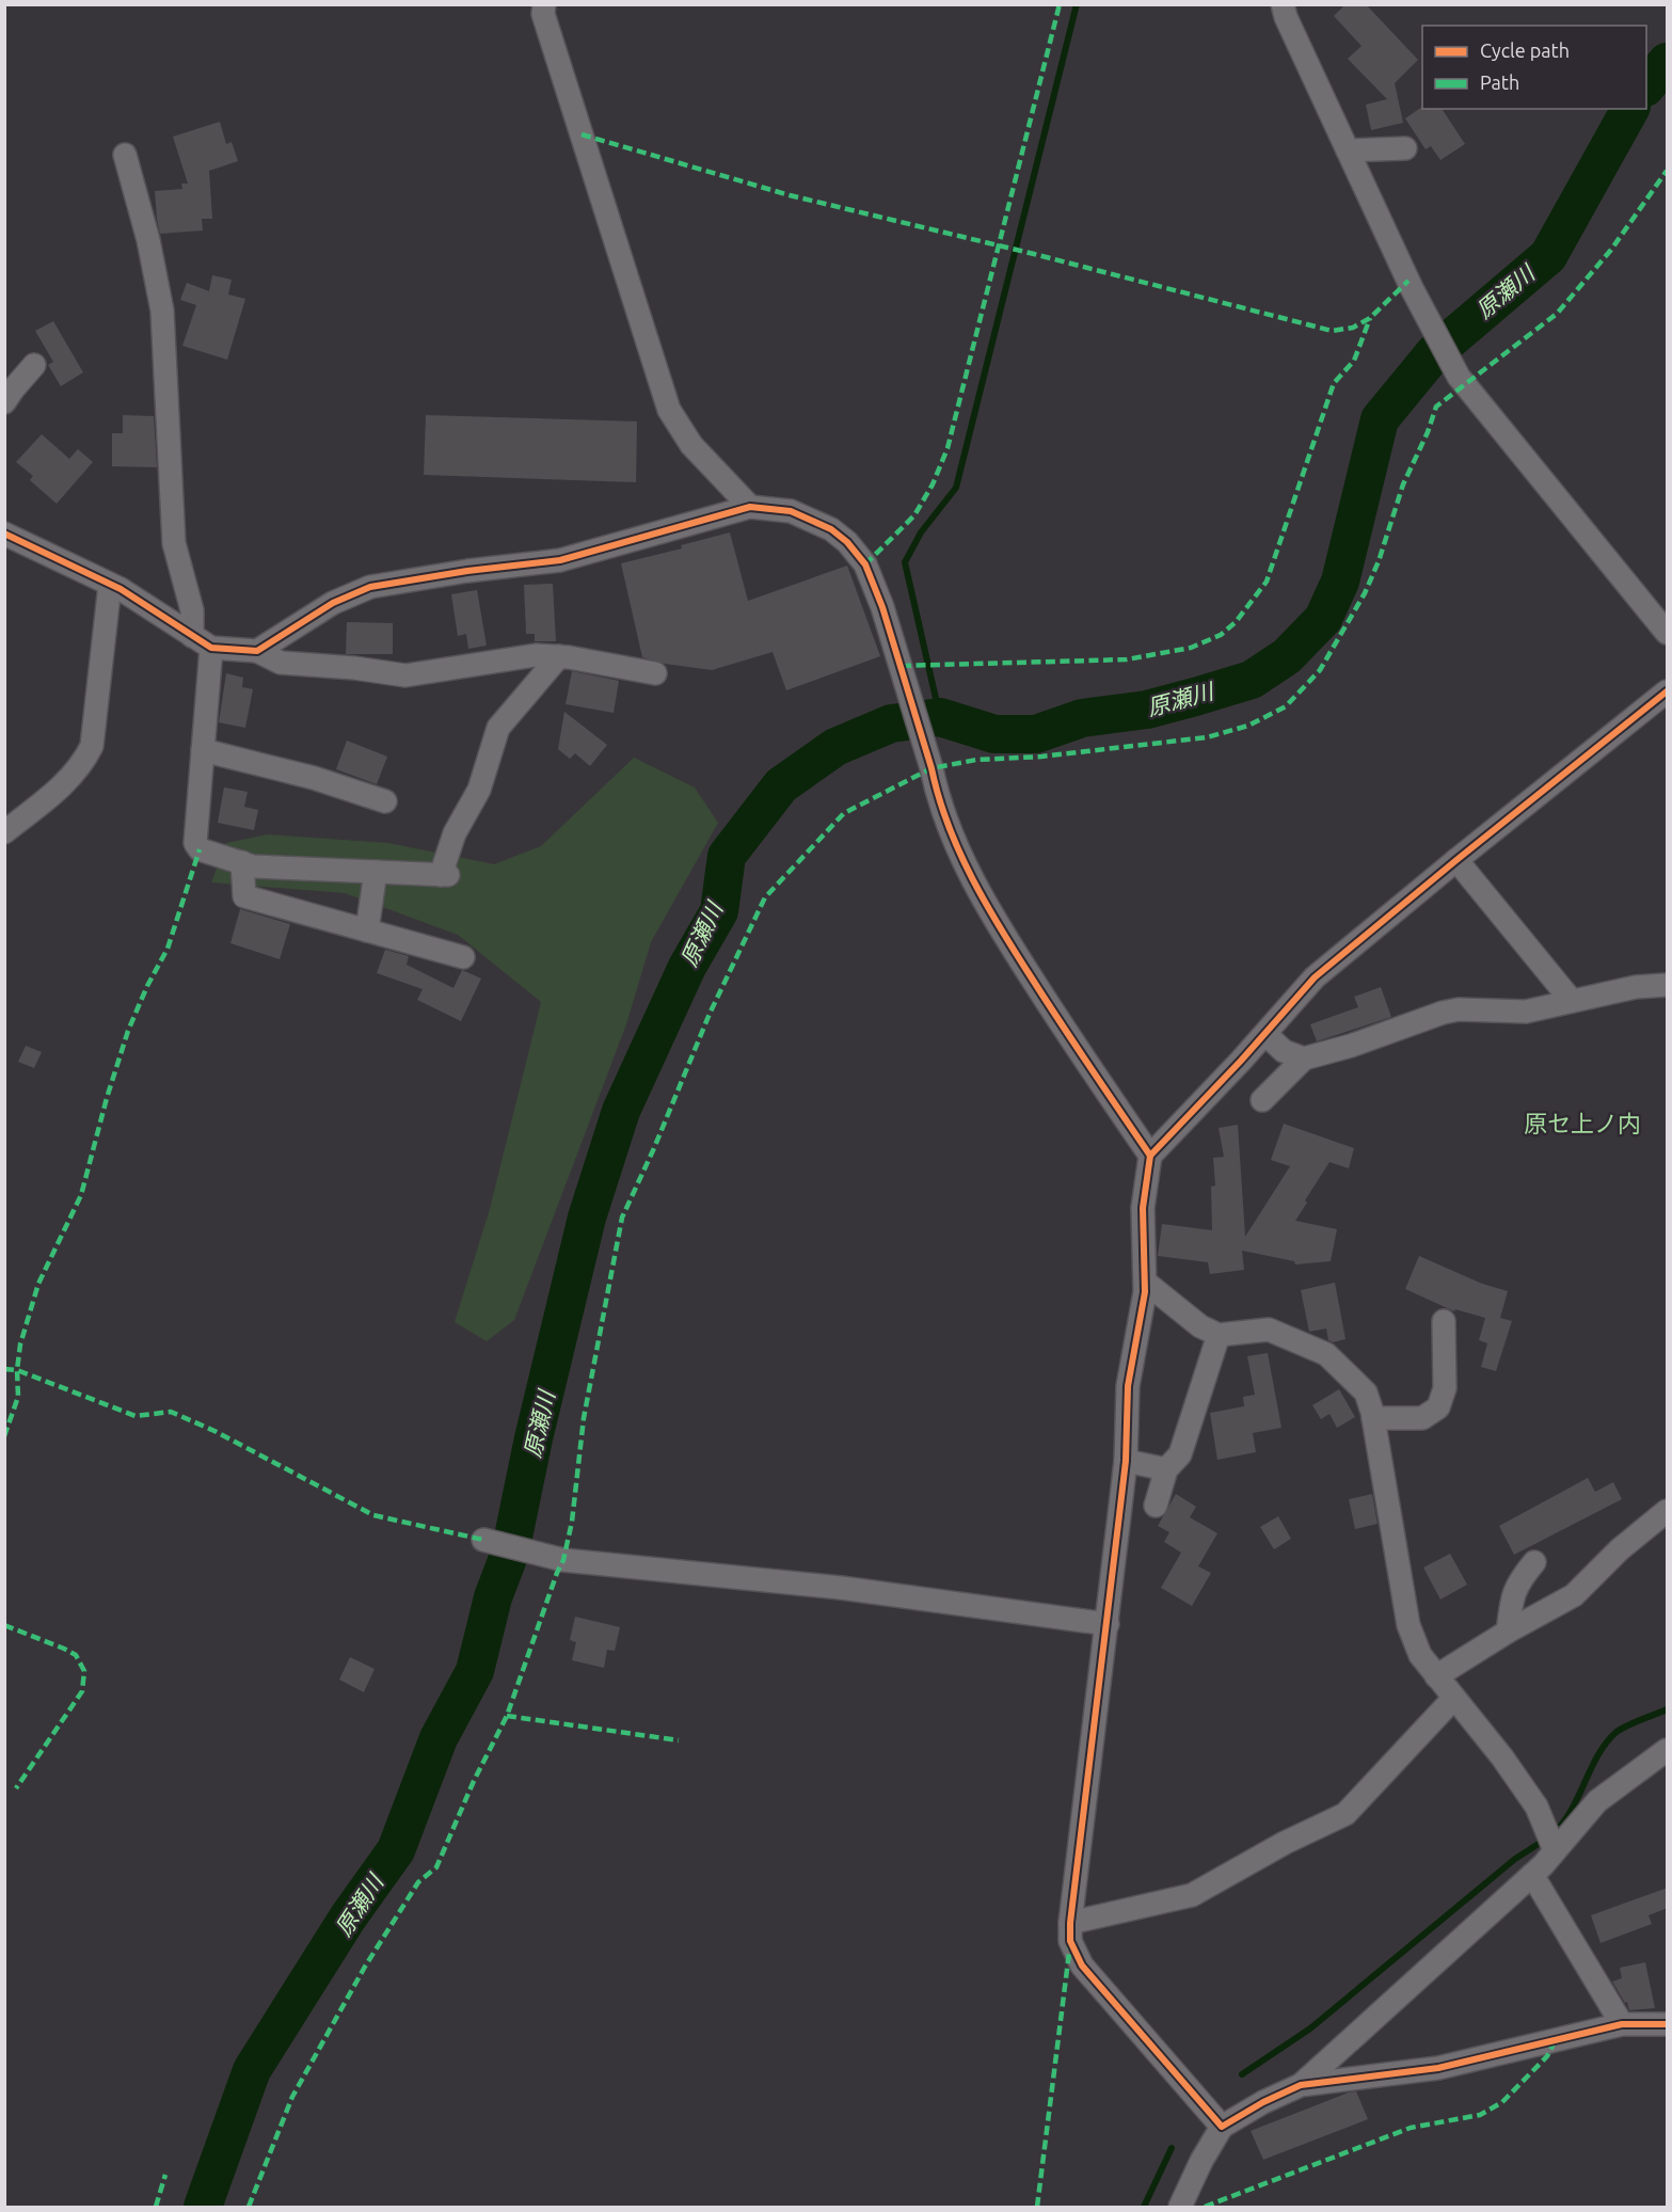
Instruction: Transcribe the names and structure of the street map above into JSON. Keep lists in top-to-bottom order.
{
  "districts": ["原セ上ノ内"],
  "water": ["原瀬川"],
  "legend": ["Cycle path", "Path"]
}
